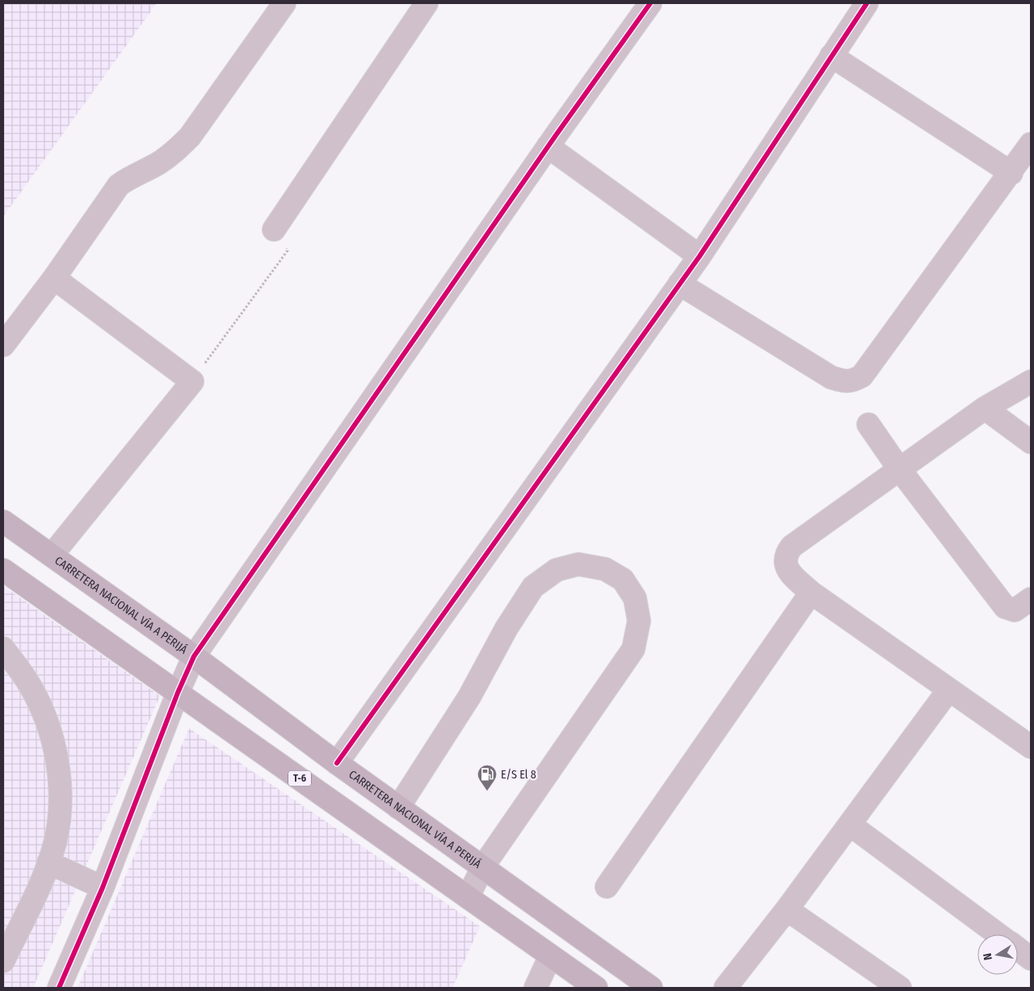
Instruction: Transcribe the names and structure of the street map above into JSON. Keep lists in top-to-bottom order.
{
  "streets": {
    "highway": ["CARRETERA NACIONAL VÍA A PERIJÁ", "T-6"]
  },
  "places": {
    "fuel station": ["E/S El 8"]
  },
  "north": "left"
}
